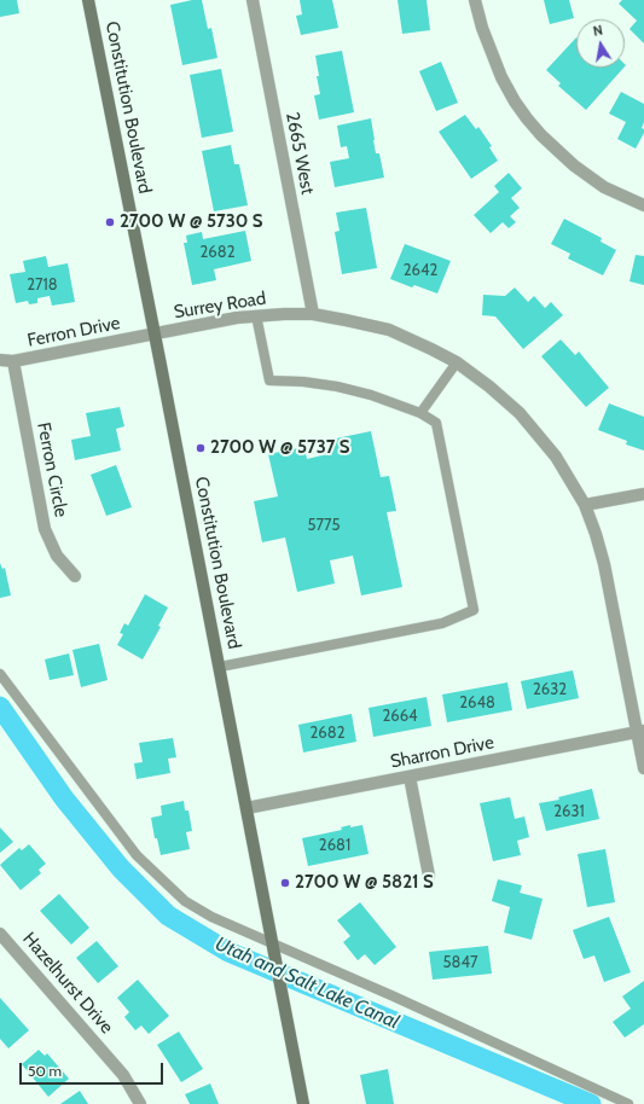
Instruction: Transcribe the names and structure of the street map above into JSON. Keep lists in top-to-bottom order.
{
  "streets": {
    "main road": ["Constitution Boulevard"],
    "street": [
      "2665 West",
      "Surrey Road",
      "Ferron Drive",
      "Ferron Circle",
      "Sharron Drive",
      "Hazelhurst Drive"
    ]
  },
  "crossings": [
    ["Constitution Boulevard", "Surrey Road"],
    ["Constitution Boulevard", "Ferron Drive"],
    ["Constitution Boulevard", "Sharron Drive"],
    ["2665 West", "Surrey Road"],
    ["Surrey Road", "Ferron Drive"],
    ["Surrey Road", "Sharron Drive"],
    ["Ferron Drive", "Ferron Circle"]
  ],
  "water": ["Utah and Salt Lake Canal"],
  "places": ["2700 W @ 5730 S", "2700 W @ 5737 S", "2700 W @ 5821 S"],
  "house_numbers": [
    "2682",
    "2642",
    "2718",
    "5775",
    "2632",
    "2648",
    "2664",
    "2682",
    "2631",
    "2681",
    "5847"
  ],
  "scale_bar": "50 m",
  "north": "top"
}
